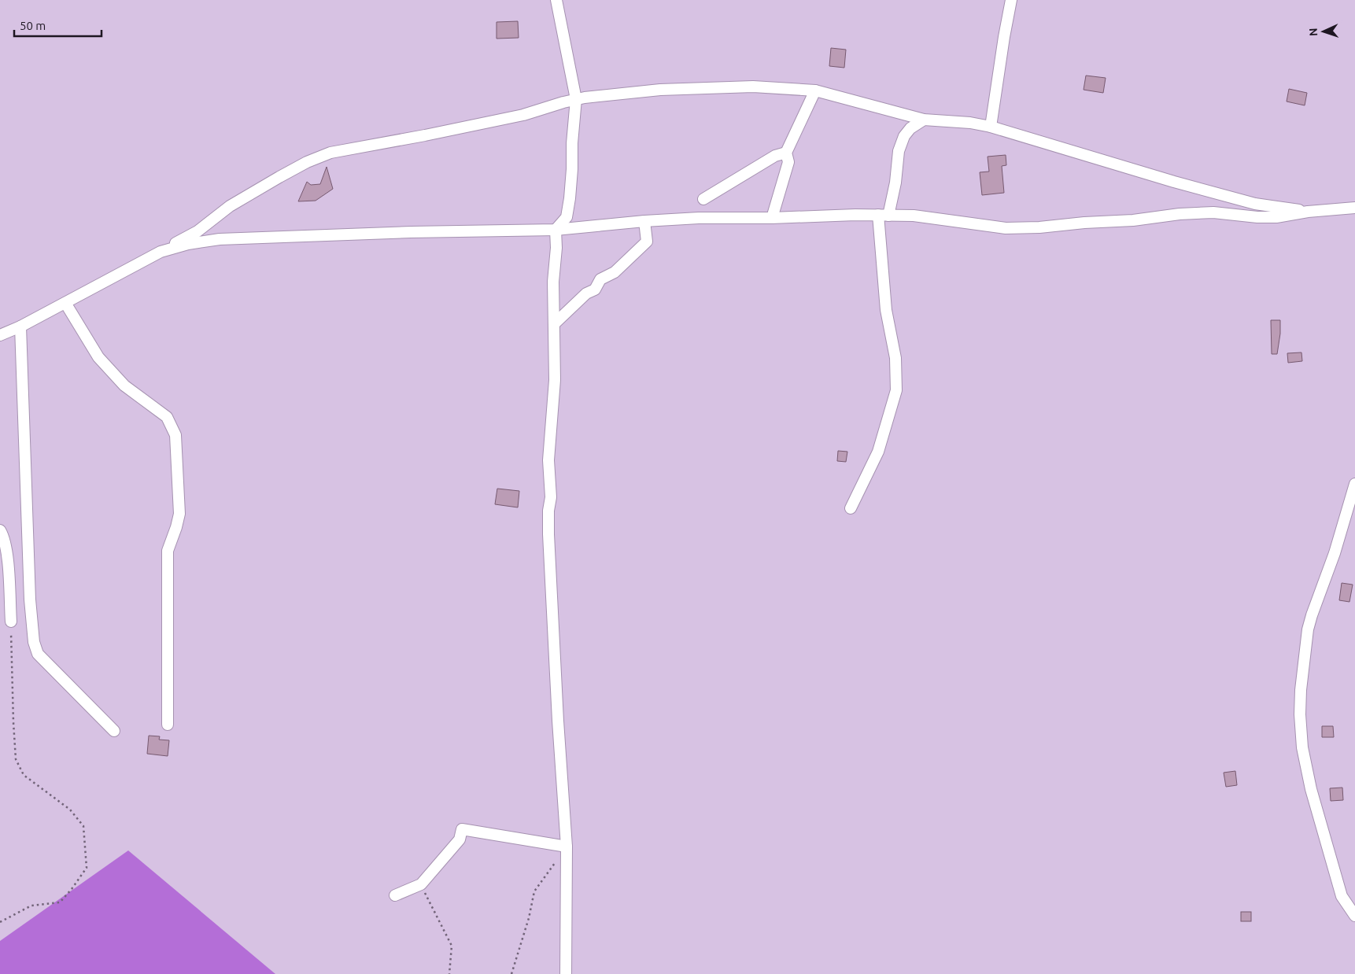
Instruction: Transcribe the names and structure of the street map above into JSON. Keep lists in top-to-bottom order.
{
  "scale_bar": "50 m",
  "north": "left"
}
